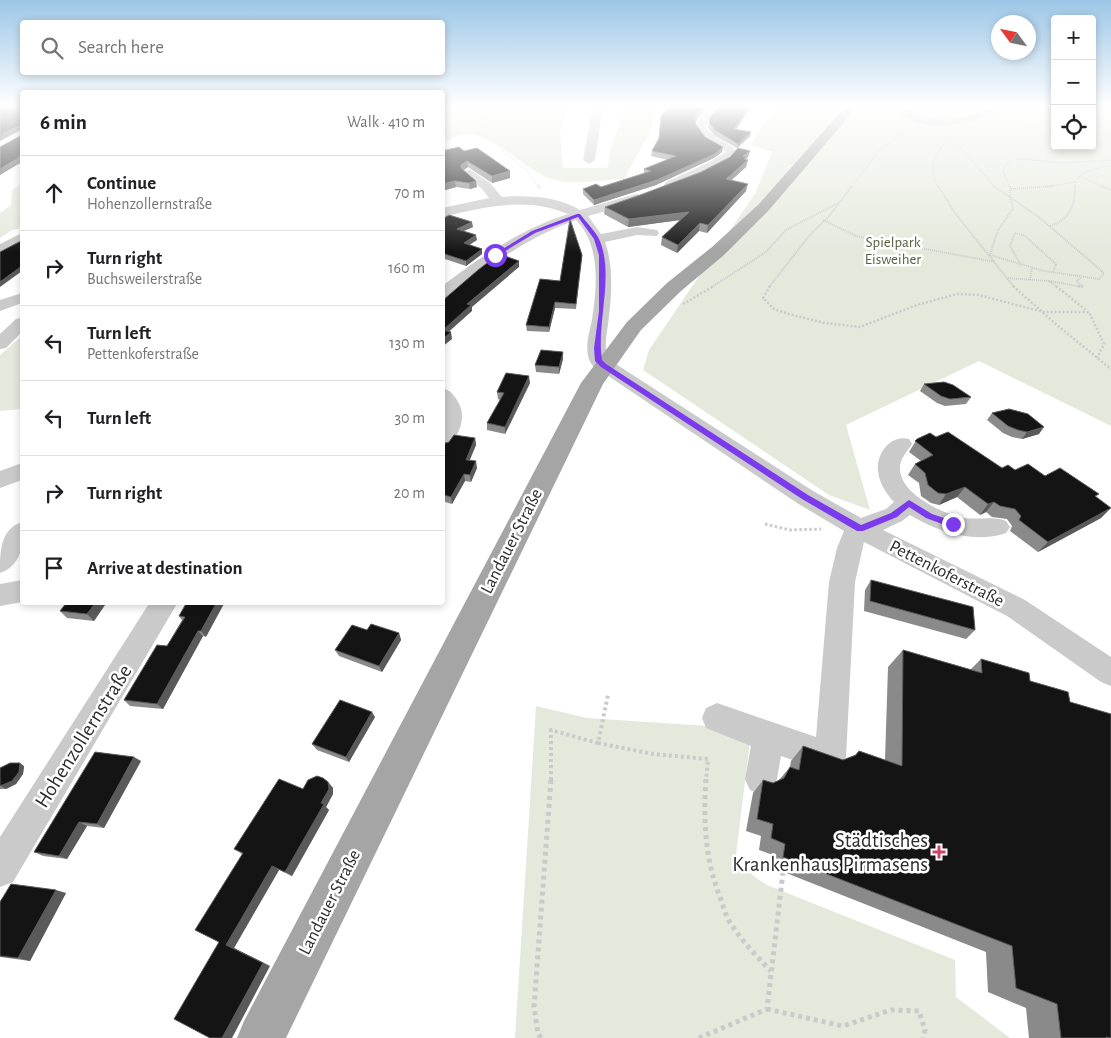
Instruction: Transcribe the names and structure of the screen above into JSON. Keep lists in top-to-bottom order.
{
  "streets": {
    "main road": ["Landauer Straße"],
    "street": ["Pettenkoferstraße", "Hohenzollernstraße"]
  },
  "crossings": [
    ["Landauer Straße", "Pettenkoferstraße"]
  ],
  "parks": ["Spielpark Eisweiher"],
  "places": {
    "health": ["Städtisches Krankenhaus Pirmasens"]
  },
  "north": "top left",
  "page": {
    "map_buttons": ["+", "−"],
    "search": "Search here",
    "heading": ["6 min", "Walk · 410 m"],
    "list": [
      ["Continue", "Hohenzollernstraße", "70 m"],
      ["Turn right", "Buchsweilerstraße", "160 m"],
      ["Turn left", "Pettenkoferstraße", "130 m"],
      ["Turn left", "30 m"],
      ["Turn right", "20 m"],
      "Arrive at destination"
    ]
  }
}
